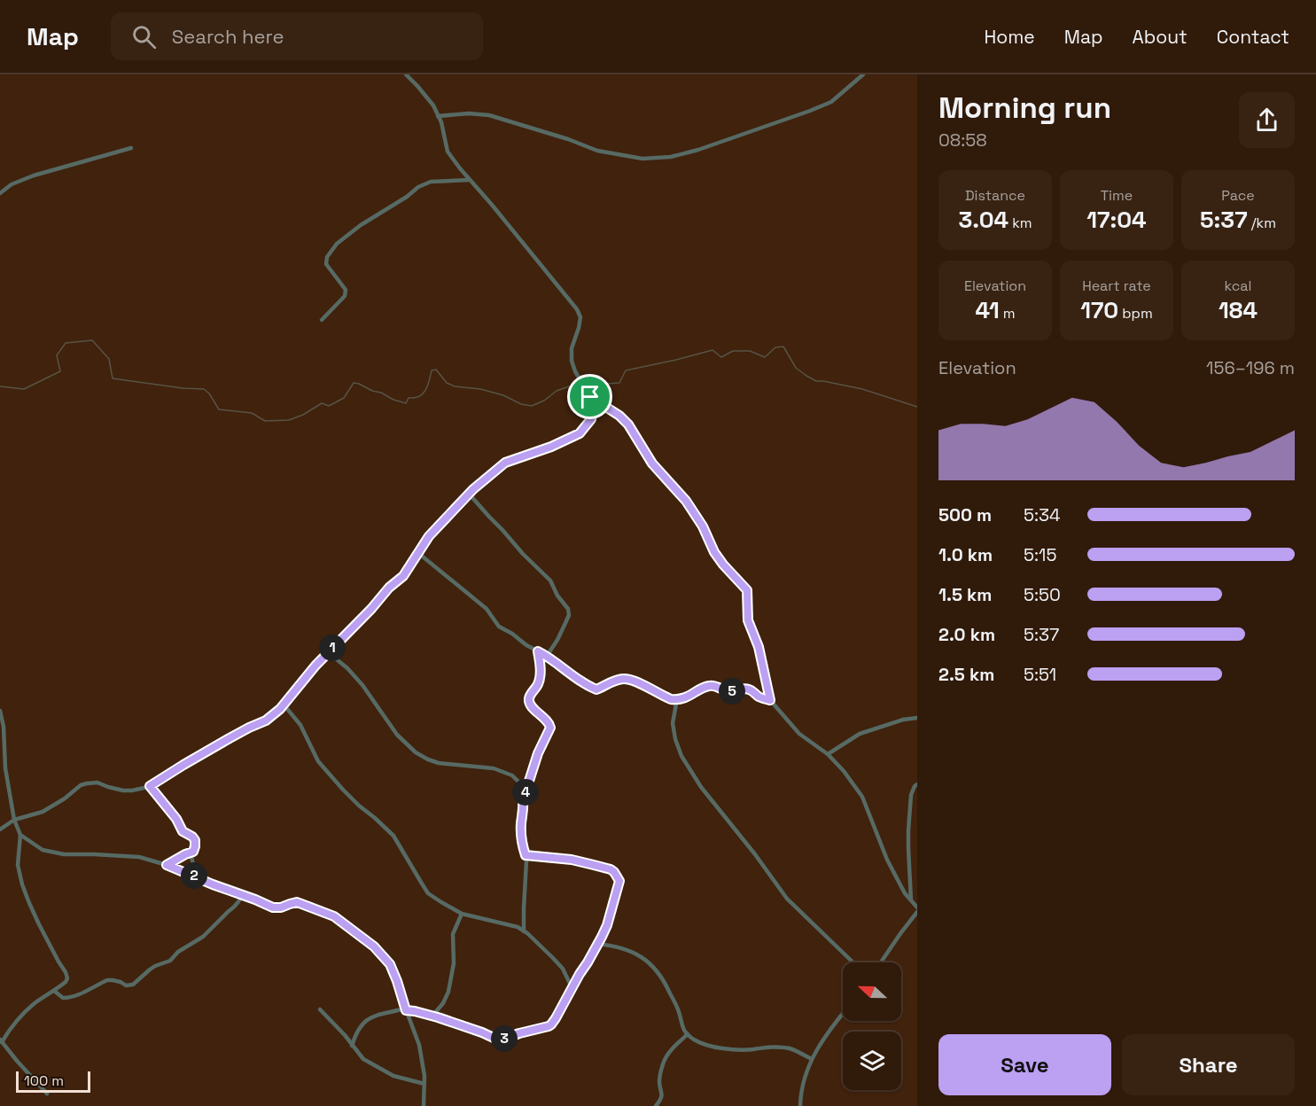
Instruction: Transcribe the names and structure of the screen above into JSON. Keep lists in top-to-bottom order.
{
  "scale_bar": "100 m",
  "north": "left",
  "page": {
    "header": "Map",
    "search": "Search here",
    "nav": [
      "Home",
      "Map",
      "About",
      "Contact"
    ],
    "heading": ["Morning run", "08:58"],
    "stats": [
      ["Distance", "3.04 km"],
      ["Time", "17:04"],
      ["Pace", "5:37 /km"],
      ["Elevation", "41 m"],
      ["Heart rate", "170 bpm"],
      ["kcal", "184"]
    ],
    "chart": ["Elevation", "156–196 m"],
    "list": [
      {
        "name": "500 m",
        "note": "5:34"
      },
      {
        "name": "1.0 km",
        "note": "5:15"
      },
      {
        "name": "1.5 km",
        "note": "5:50"
      },
      {
        "name": "2.0 km",
        "note": "5:37"
      },
      {
        "name": "2.5 km",
        "note": "5:51"
      }
    ],
    "pins": [
      "1",
      "5",
      "4",
      "2",
      "3"
    ],
    "buttons": ["Save", "Share"],
    "scale": "100 m"
  }
}
